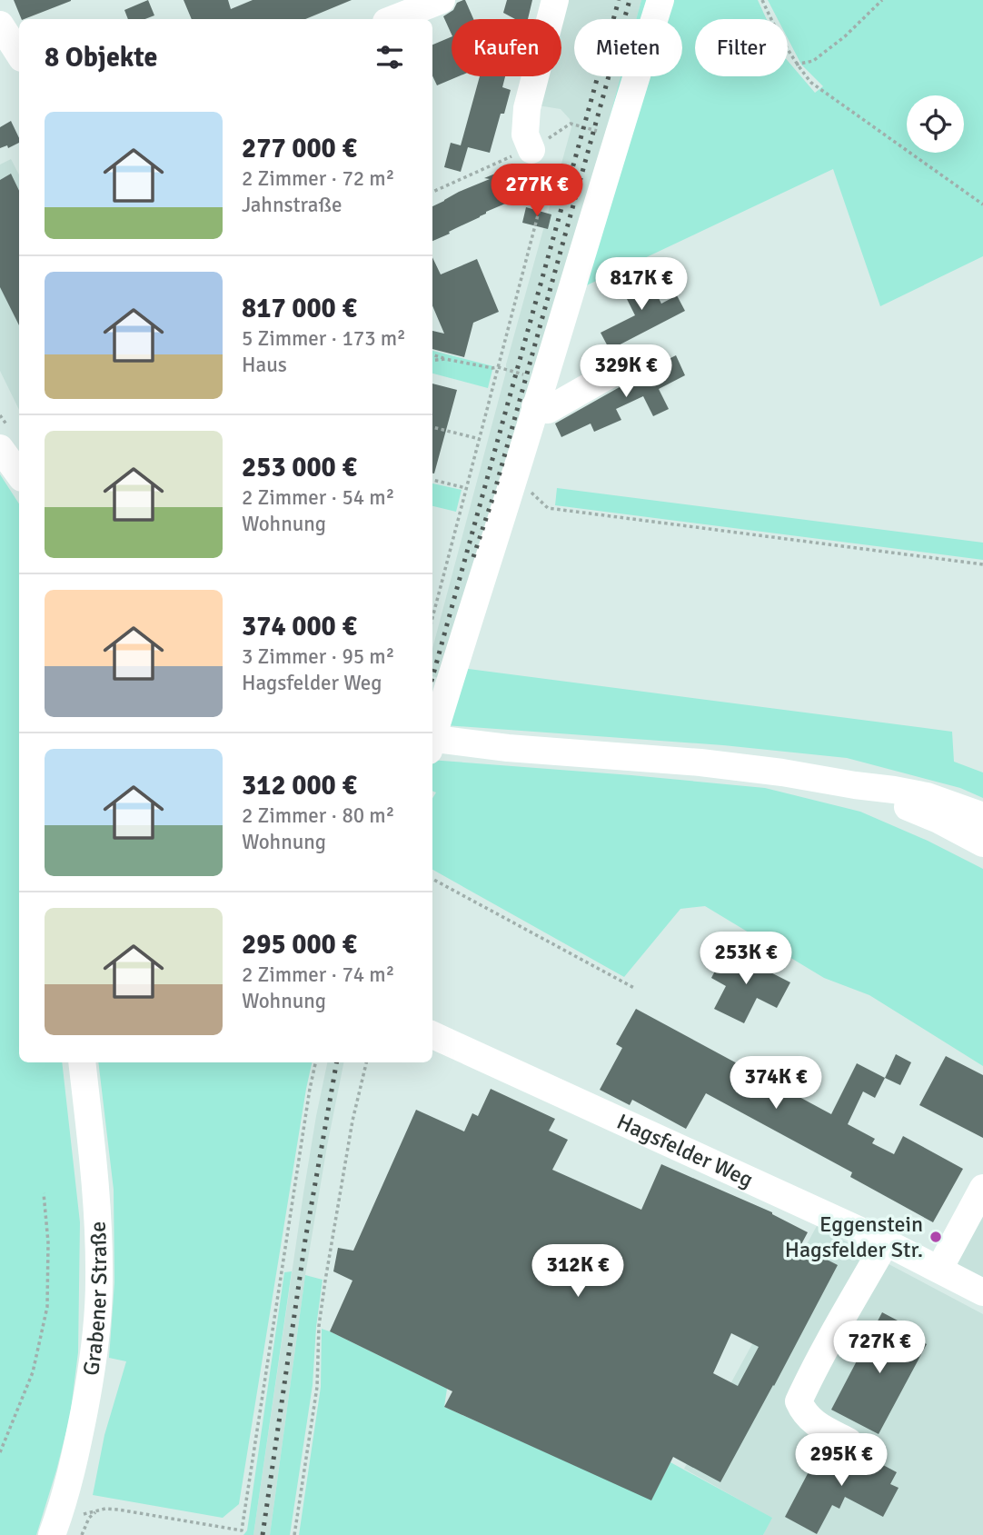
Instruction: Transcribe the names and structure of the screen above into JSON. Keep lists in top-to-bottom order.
{
  "streets": {
    "street": ["Hagsfelder Weg", "Grabener Straße"]
  },
  "places": ["Eggenstein Hagsfelder Str."],
  "page": {
    "chip": ["Kaufen", "Mieten", "Filter"],
    "heading": "8 Objekte",
    "list": [
      {
        "name": "277 000 €",
        "note": "2 Zimmer · 72 m² · Jahnstraße"
      },
      {
        "name": "817 000 €",
        "note": "5 Zimmer · 173 m² · Haus"
      },
      {
        "name": "253 000 €",
        "note": "2 Zimmer · 54 m² · Wohnung"
      },
      {
        "name": "374 000 €",
        "note": "3 Zimmer · 95 m² · Hagsfelder Weg"
      },
      {
        "name": "312 000 €",
        "note": "2 Zimmer · 80 m² · Wohnung"
      },
      {
        "name": "295 000 €",
        "note": "2 Zimmer · 74 m² · Wohnung"
      }
    ],
    "price": [
      "277K €",
      "817K €",
      "329K €",
      "253K €",
      "374K €",
      "312K €",
      "727K €",
      "295K €"
    ]
  }
}
